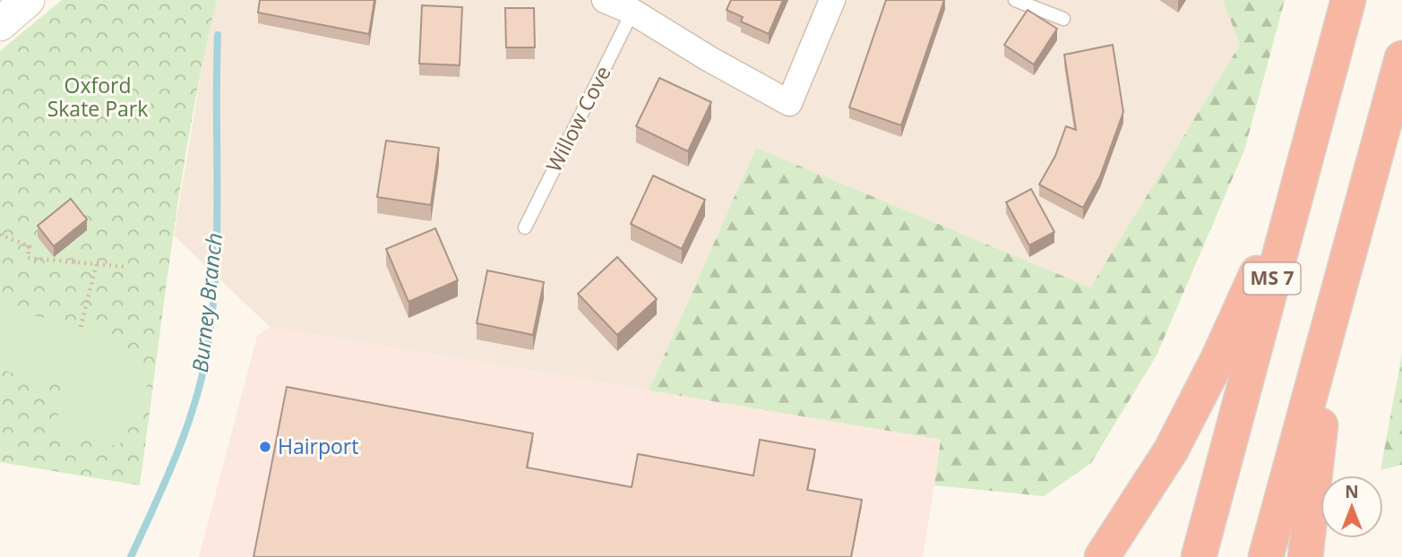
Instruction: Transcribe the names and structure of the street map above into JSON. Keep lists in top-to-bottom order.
{
  "streets": {
    "highway": ["MS 7"],
    "lane": ["Willow Cove"]
  },
  "water": ["Burney Branch"],
  "parks": ["Oxford Skate Park"],
  "places": ["Hairport"],
  "north": "top"
}
